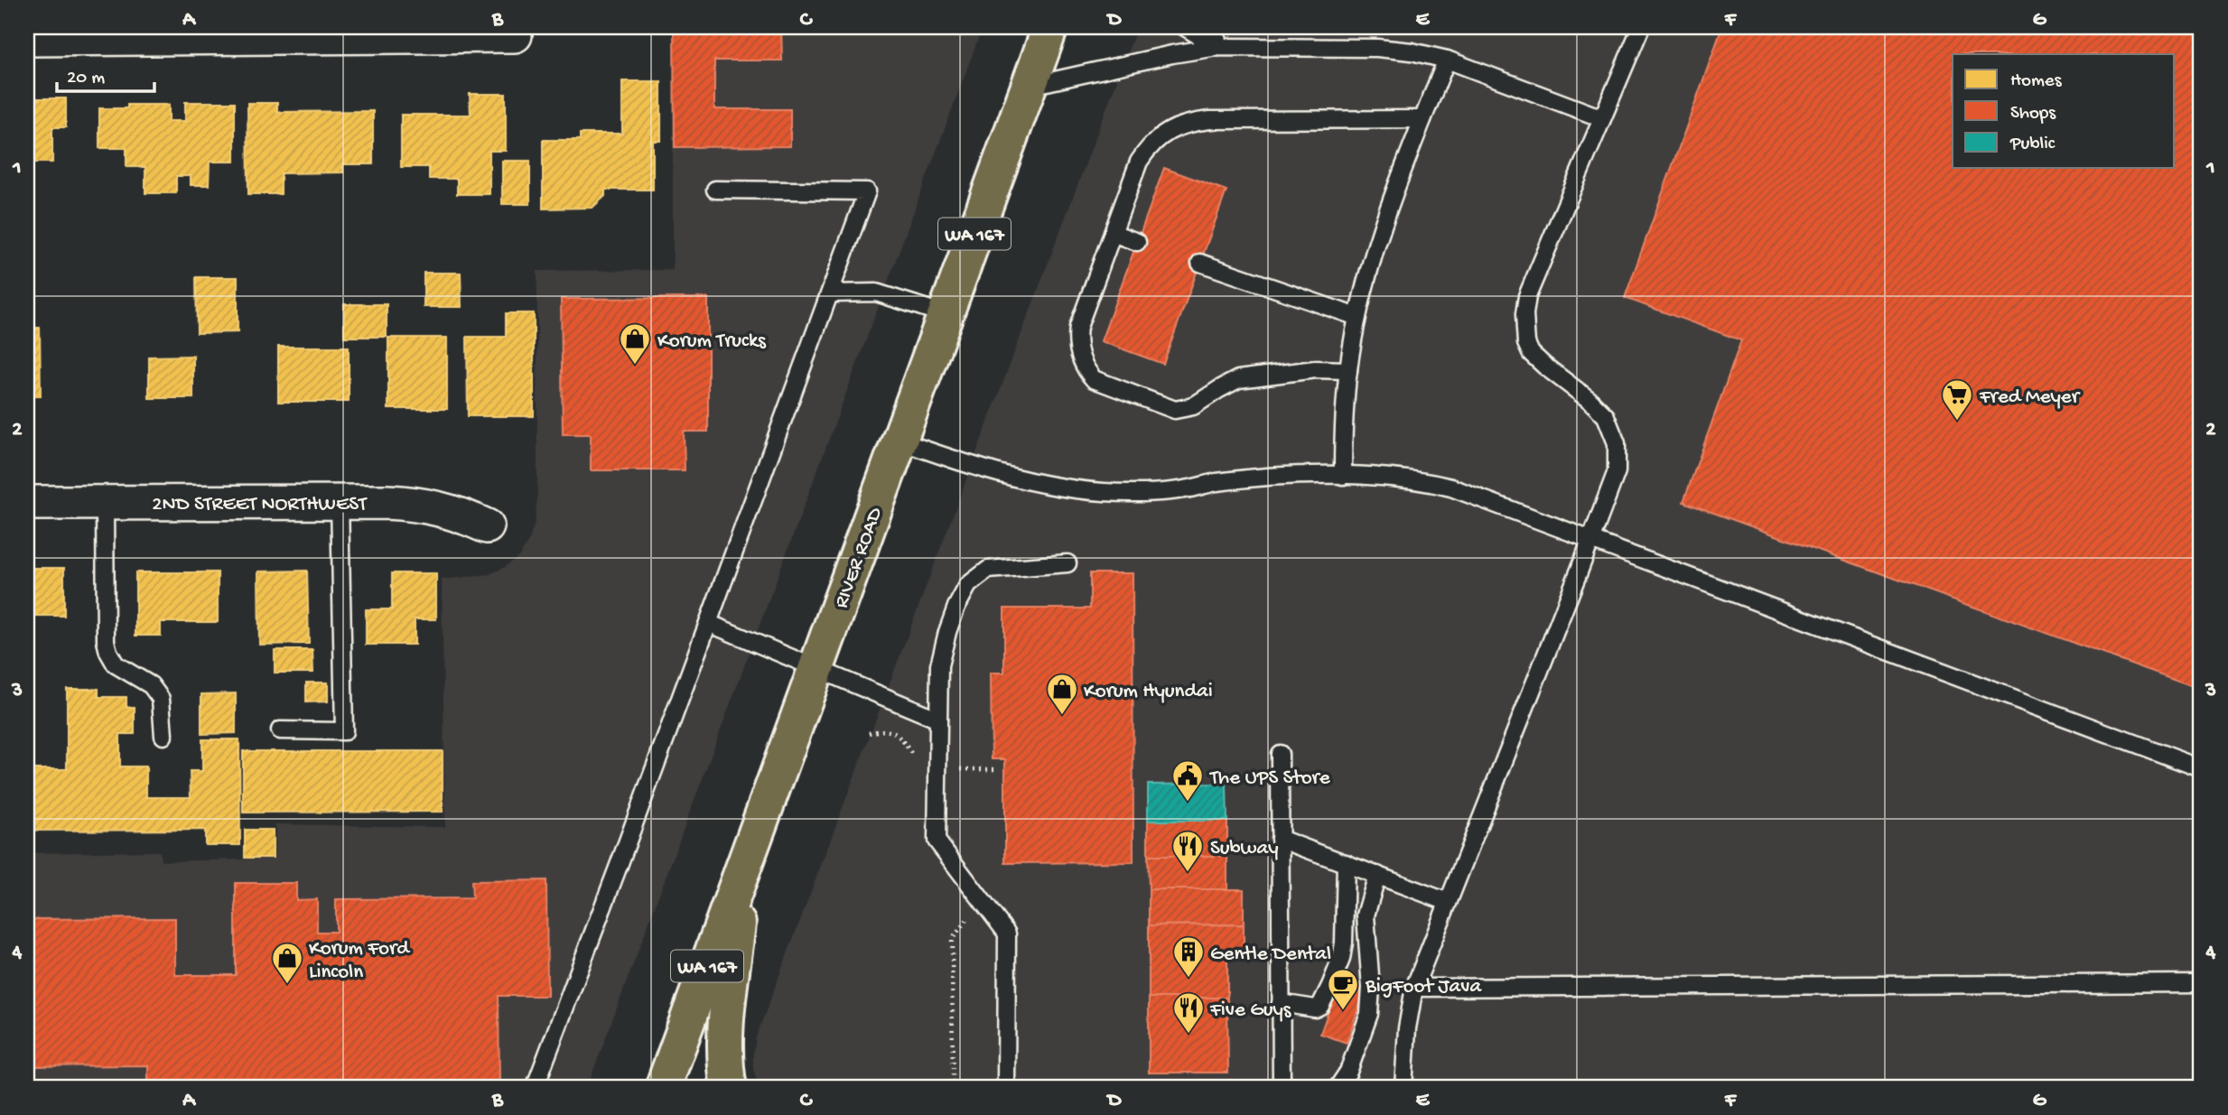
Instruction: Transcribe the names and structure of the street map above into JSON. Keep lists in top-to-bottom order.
{
  "streets": {
    "main road": ["WA 167", "RIVER ROAD"],
    "street": ["2ND STREET NORTHWEST"]
  },
  "crossings": [
    ["WA 167", "RIVER ROAD"]
  ],
  "places": {
    "shop": ["Korum Trucks", "Korum Hyundai", "Korum Ford Lincoln"],
    "supermarket": ["Fred Meyer"],
    "public building": ["The UPS Store"],
    "restaurant": ["Subway", "Five Guys"],
    "building": ["Gentle Dental"],
    "cafe": ["BigFoot Java"]
  },
  "legend": ["Homes", "Shops", "Public"],
  "scale_bar": "20 m",
  "grid": {
    "columns": [
      "A",
      "B",
      "C",
      "D",
      "E",
      "F",
      "G"
    ],
    "rows": [
      "1",
      "2",
      "3",
      "4"
    ]
  }
}
